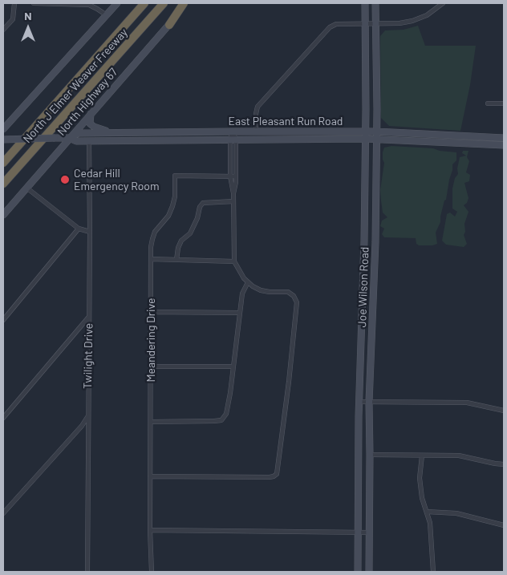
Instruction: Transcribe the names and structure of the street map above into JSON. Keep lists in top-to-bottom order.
{
  "streets": {
    "highway": ["North J Elmer Weaver Freeway"],
    "main road": ["North Highway 67", "East Pleasant Run Road", "Joe Wilson Road"],
    "street": ["Meandering Drive", "Twilight Drive"]
  },
  "crossings": [
    ["North Highway 67", "East Pleasant Run Road"],
    ["East Pleasant Run Road", "Joe Wilson Road"],
    ["East Pleasant Run Road", "Twilight Drive"]
  ],
  "places": ["Cedar Hill Emergency Room"],
  "north": "top"
}
